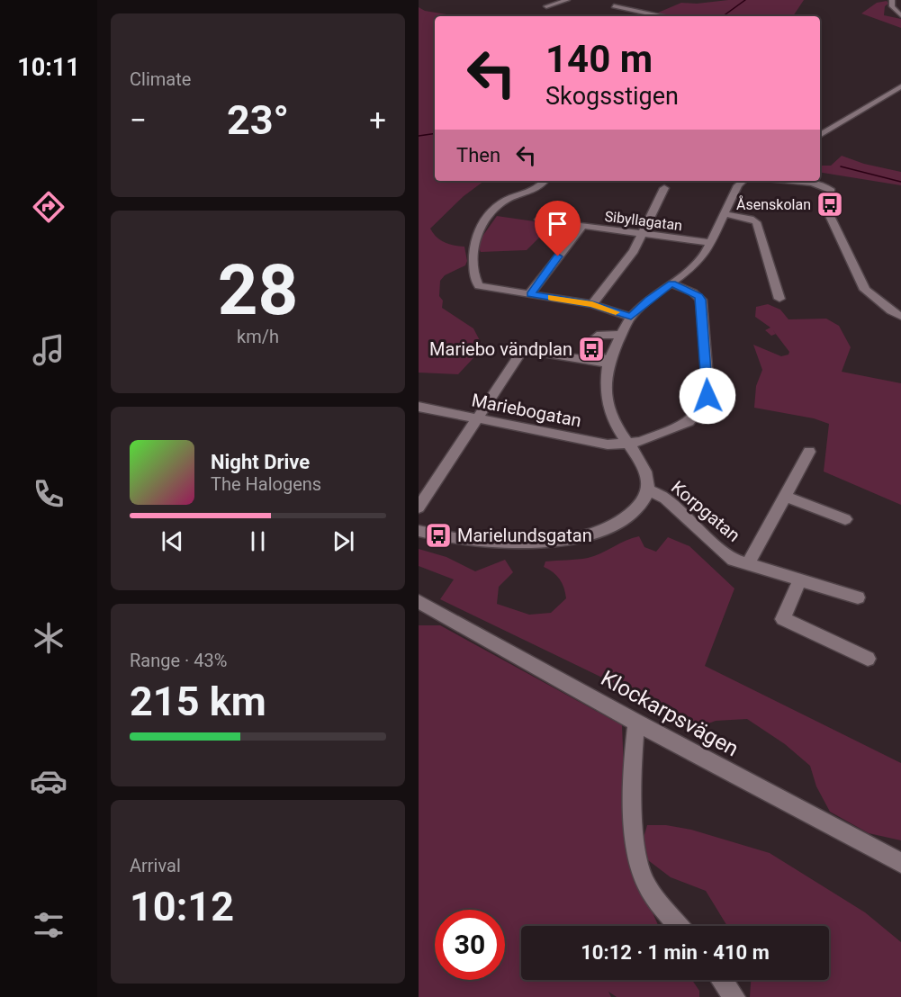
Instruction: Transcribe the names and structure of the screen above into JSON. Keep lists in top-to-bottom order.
{
  "streets": {
    "street": [
      "Sibyllagatan",
      "Mariebogatan",
      "Korpgatan",
      "Klockarpsvägen"
    ]
  },
  "places": {
    "bus stop": ["Åsenskolan", "Mariebo vändplan", "Marielundsgatan"]
  },
  "page": {
    "tabs": "10:11",
    "tile": [
      "Climate",
      ["28", "km/h"],
      ["Range · 43%", "215 km"],
      ["Arrival", "10:12"]
    ],
    "turn": ["140 m", "Skogsstigen"],
    "heat": ["−", "23°", "+"],
    "then": "Then",
    "song": ["Night Drive", "The Halogens"],
    "limit": "30",
    "trip": "10:12 · 1 min · 410 m"
  }
}
